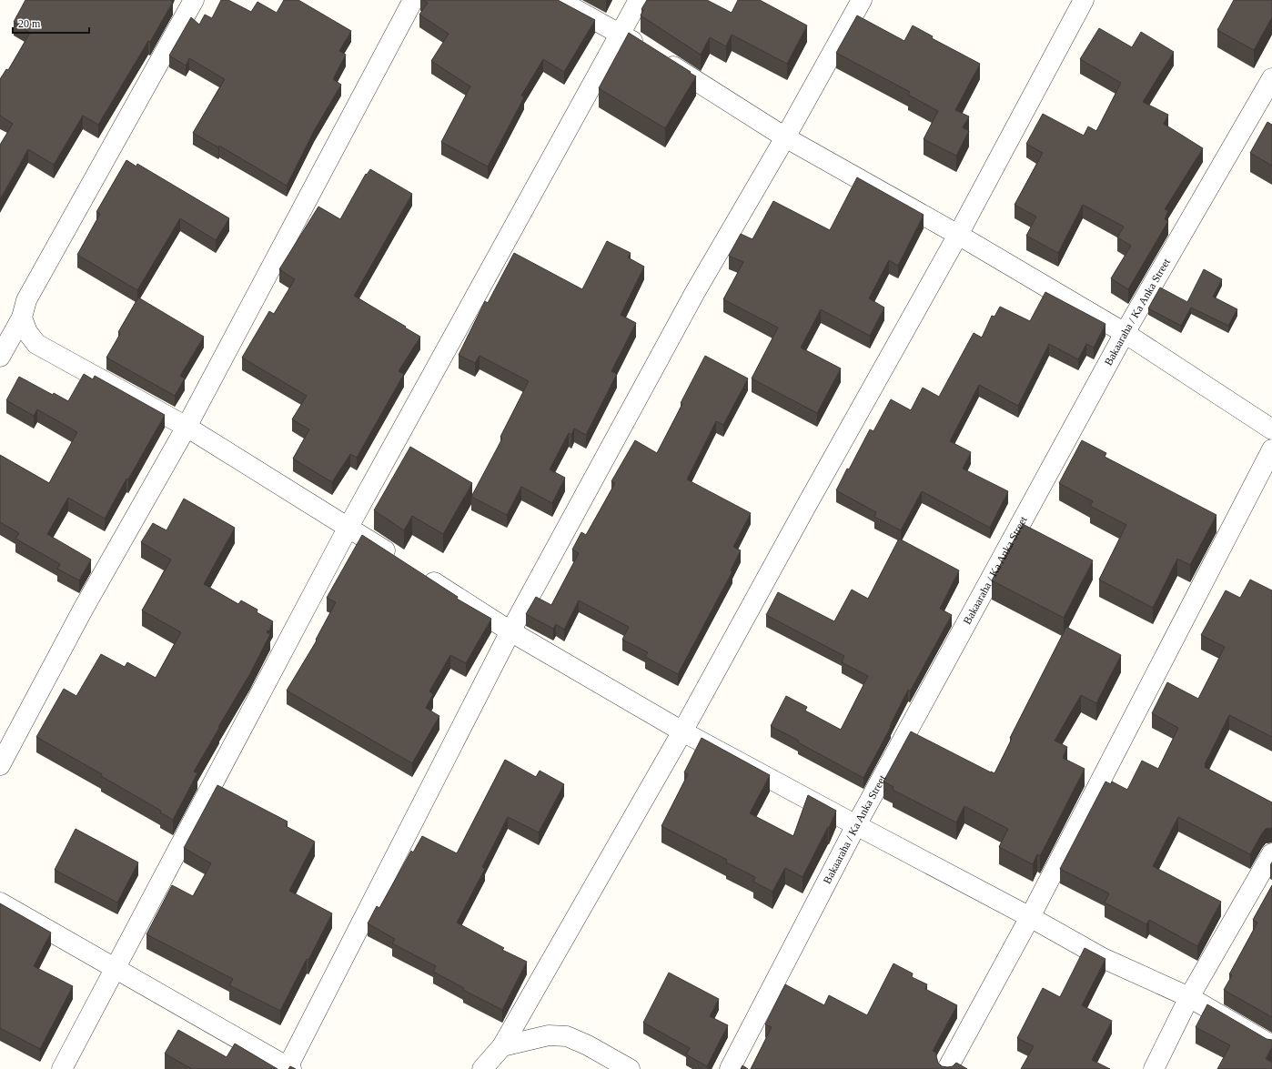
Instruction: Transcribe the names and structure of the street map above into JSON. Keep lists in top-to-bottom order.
{
  "streets": {
    "street": ["Bakaaraha / Ka Anka Street"]
  },
  "scale_bar": "20 m"
}
